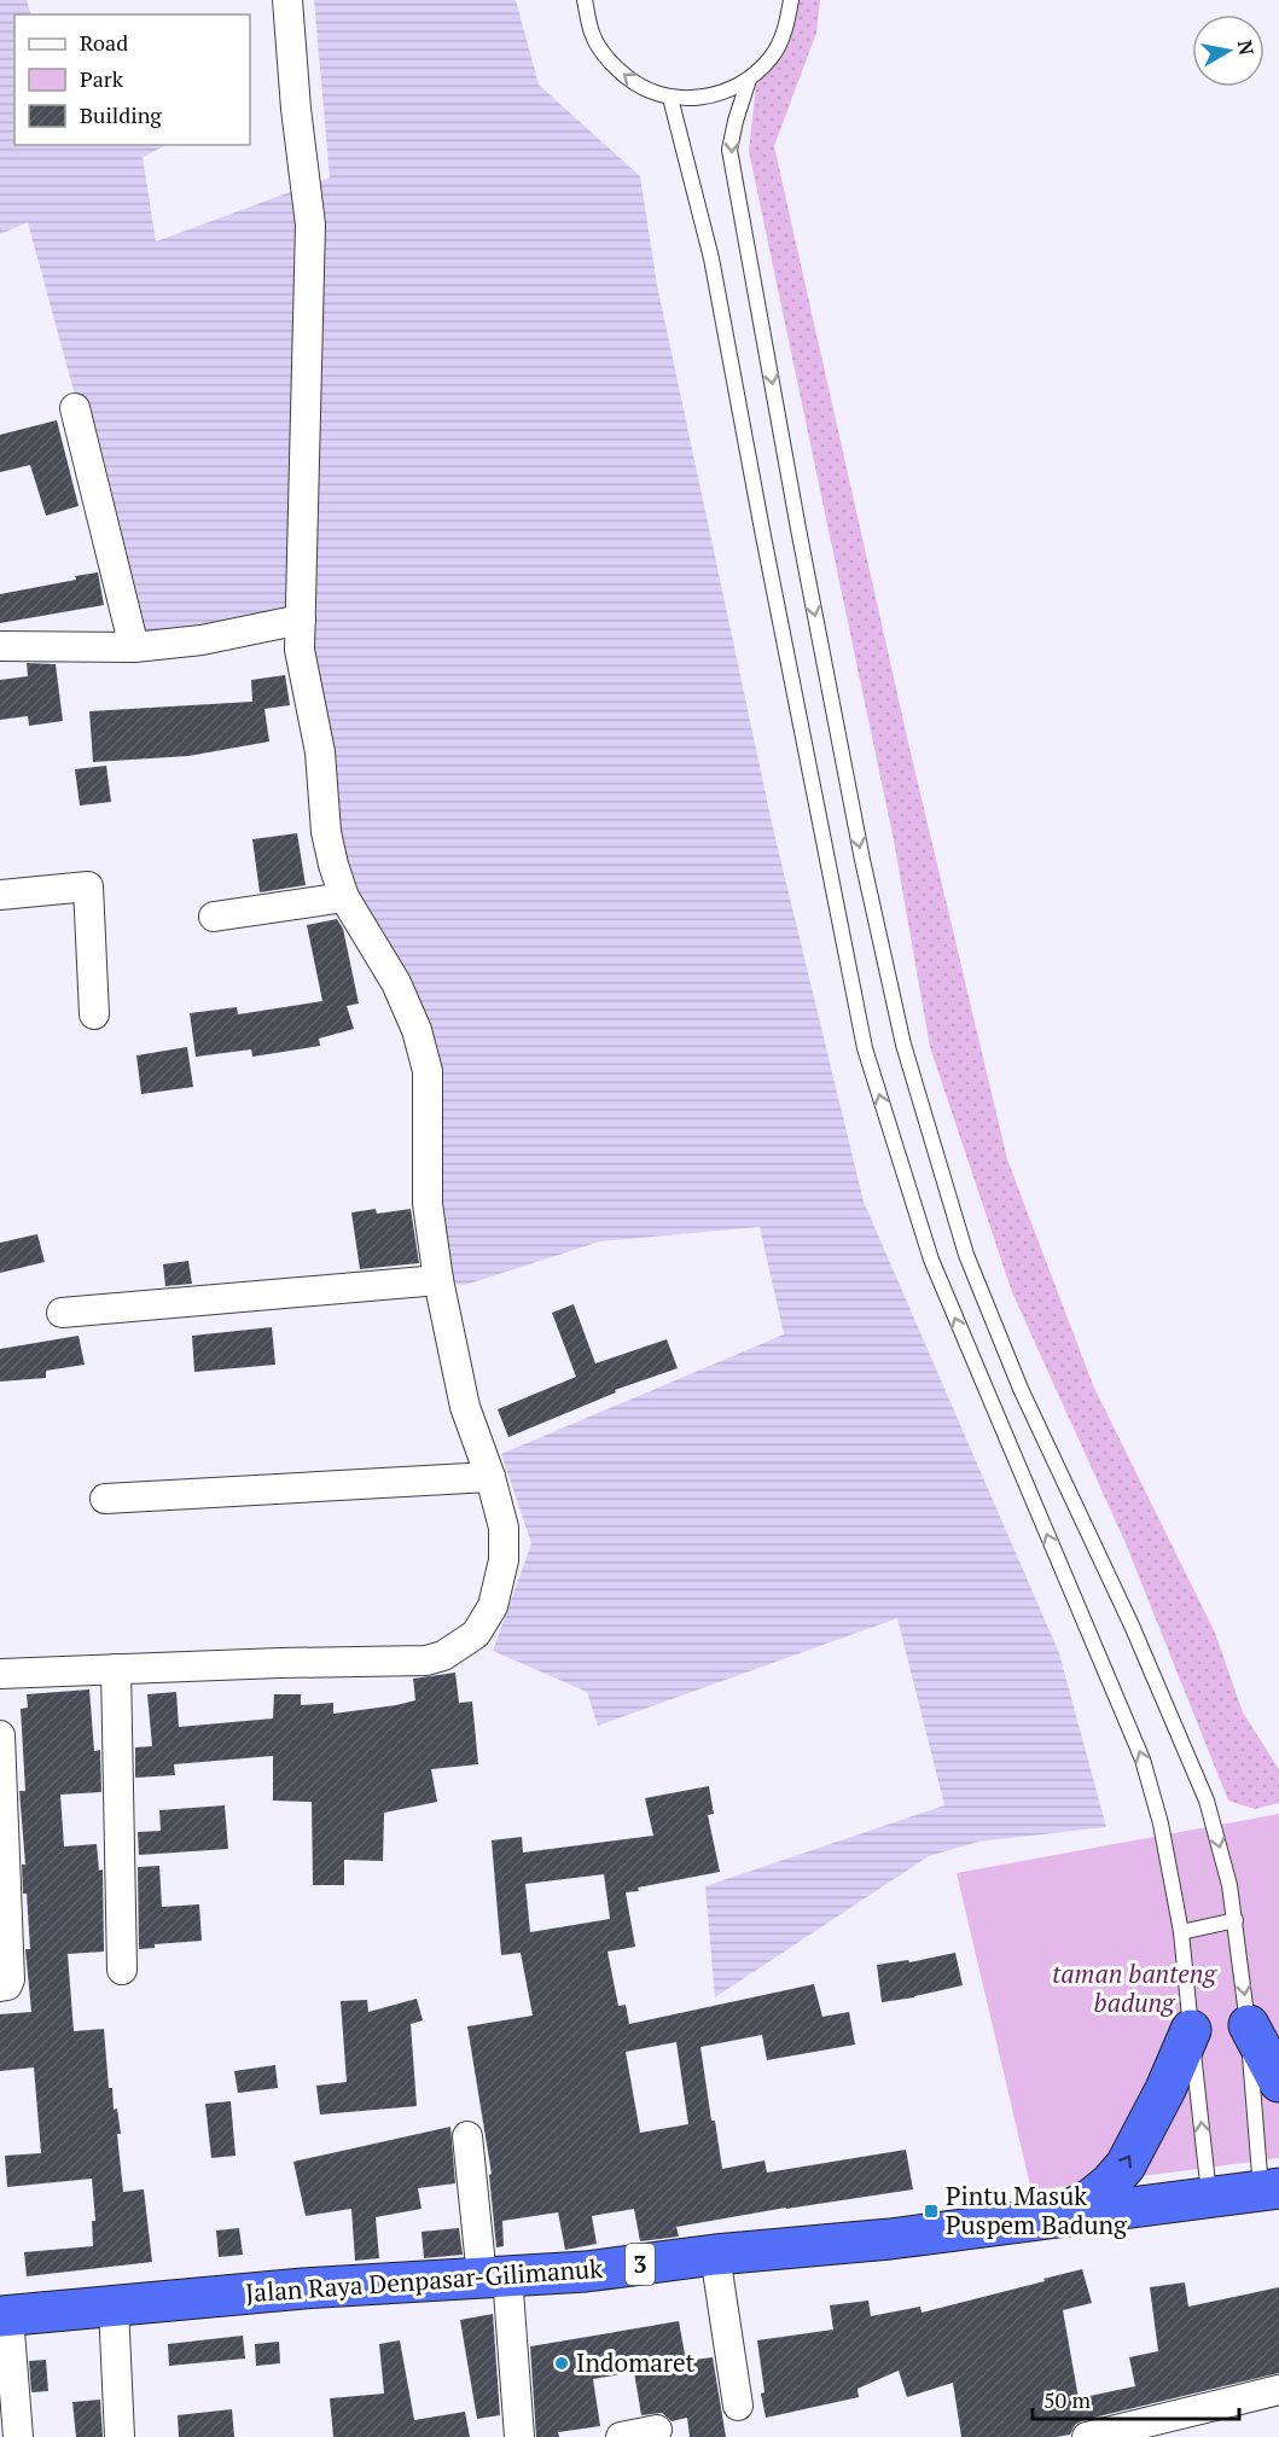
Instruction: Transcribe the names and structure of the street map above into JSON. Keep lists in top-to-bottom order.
{
  "streets": {
    "highway": ["3", "Jalan Raya Denpasar-Gilimanuk"]
  },
  "parks": ["taman banteng badung"],
  "places": {
    "transit": ["Pintu Masuk Puspem Badung"],
    "other": ["Indomaret"]
  },
  "legend": ["Road", "Park", "Building"],
  "scale_bar": "50 m",
  "north": "right"
}
